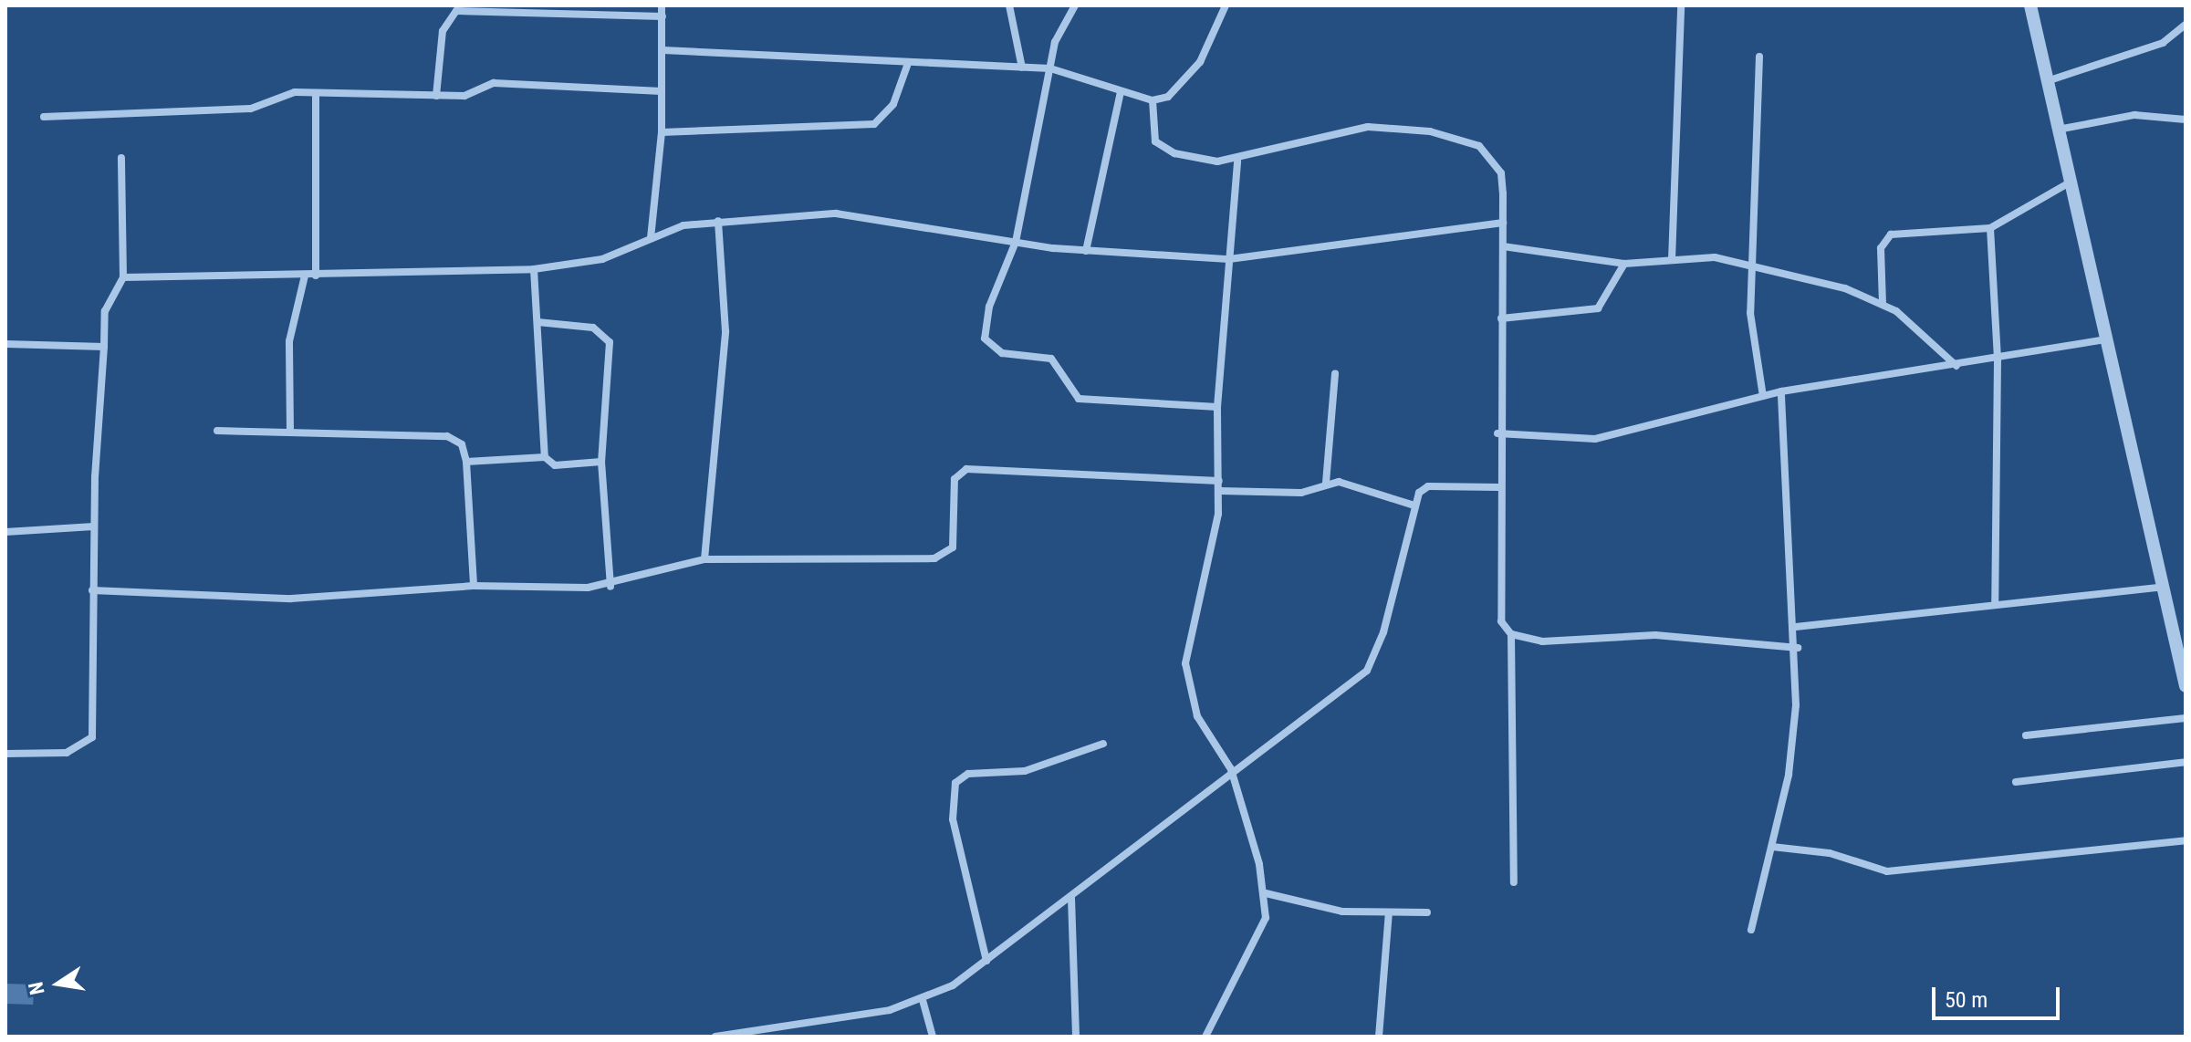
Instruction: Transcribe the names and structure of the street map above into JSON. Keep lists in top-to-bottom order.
{
  "scale_bar": "50 m",
  "north": "left"
}
